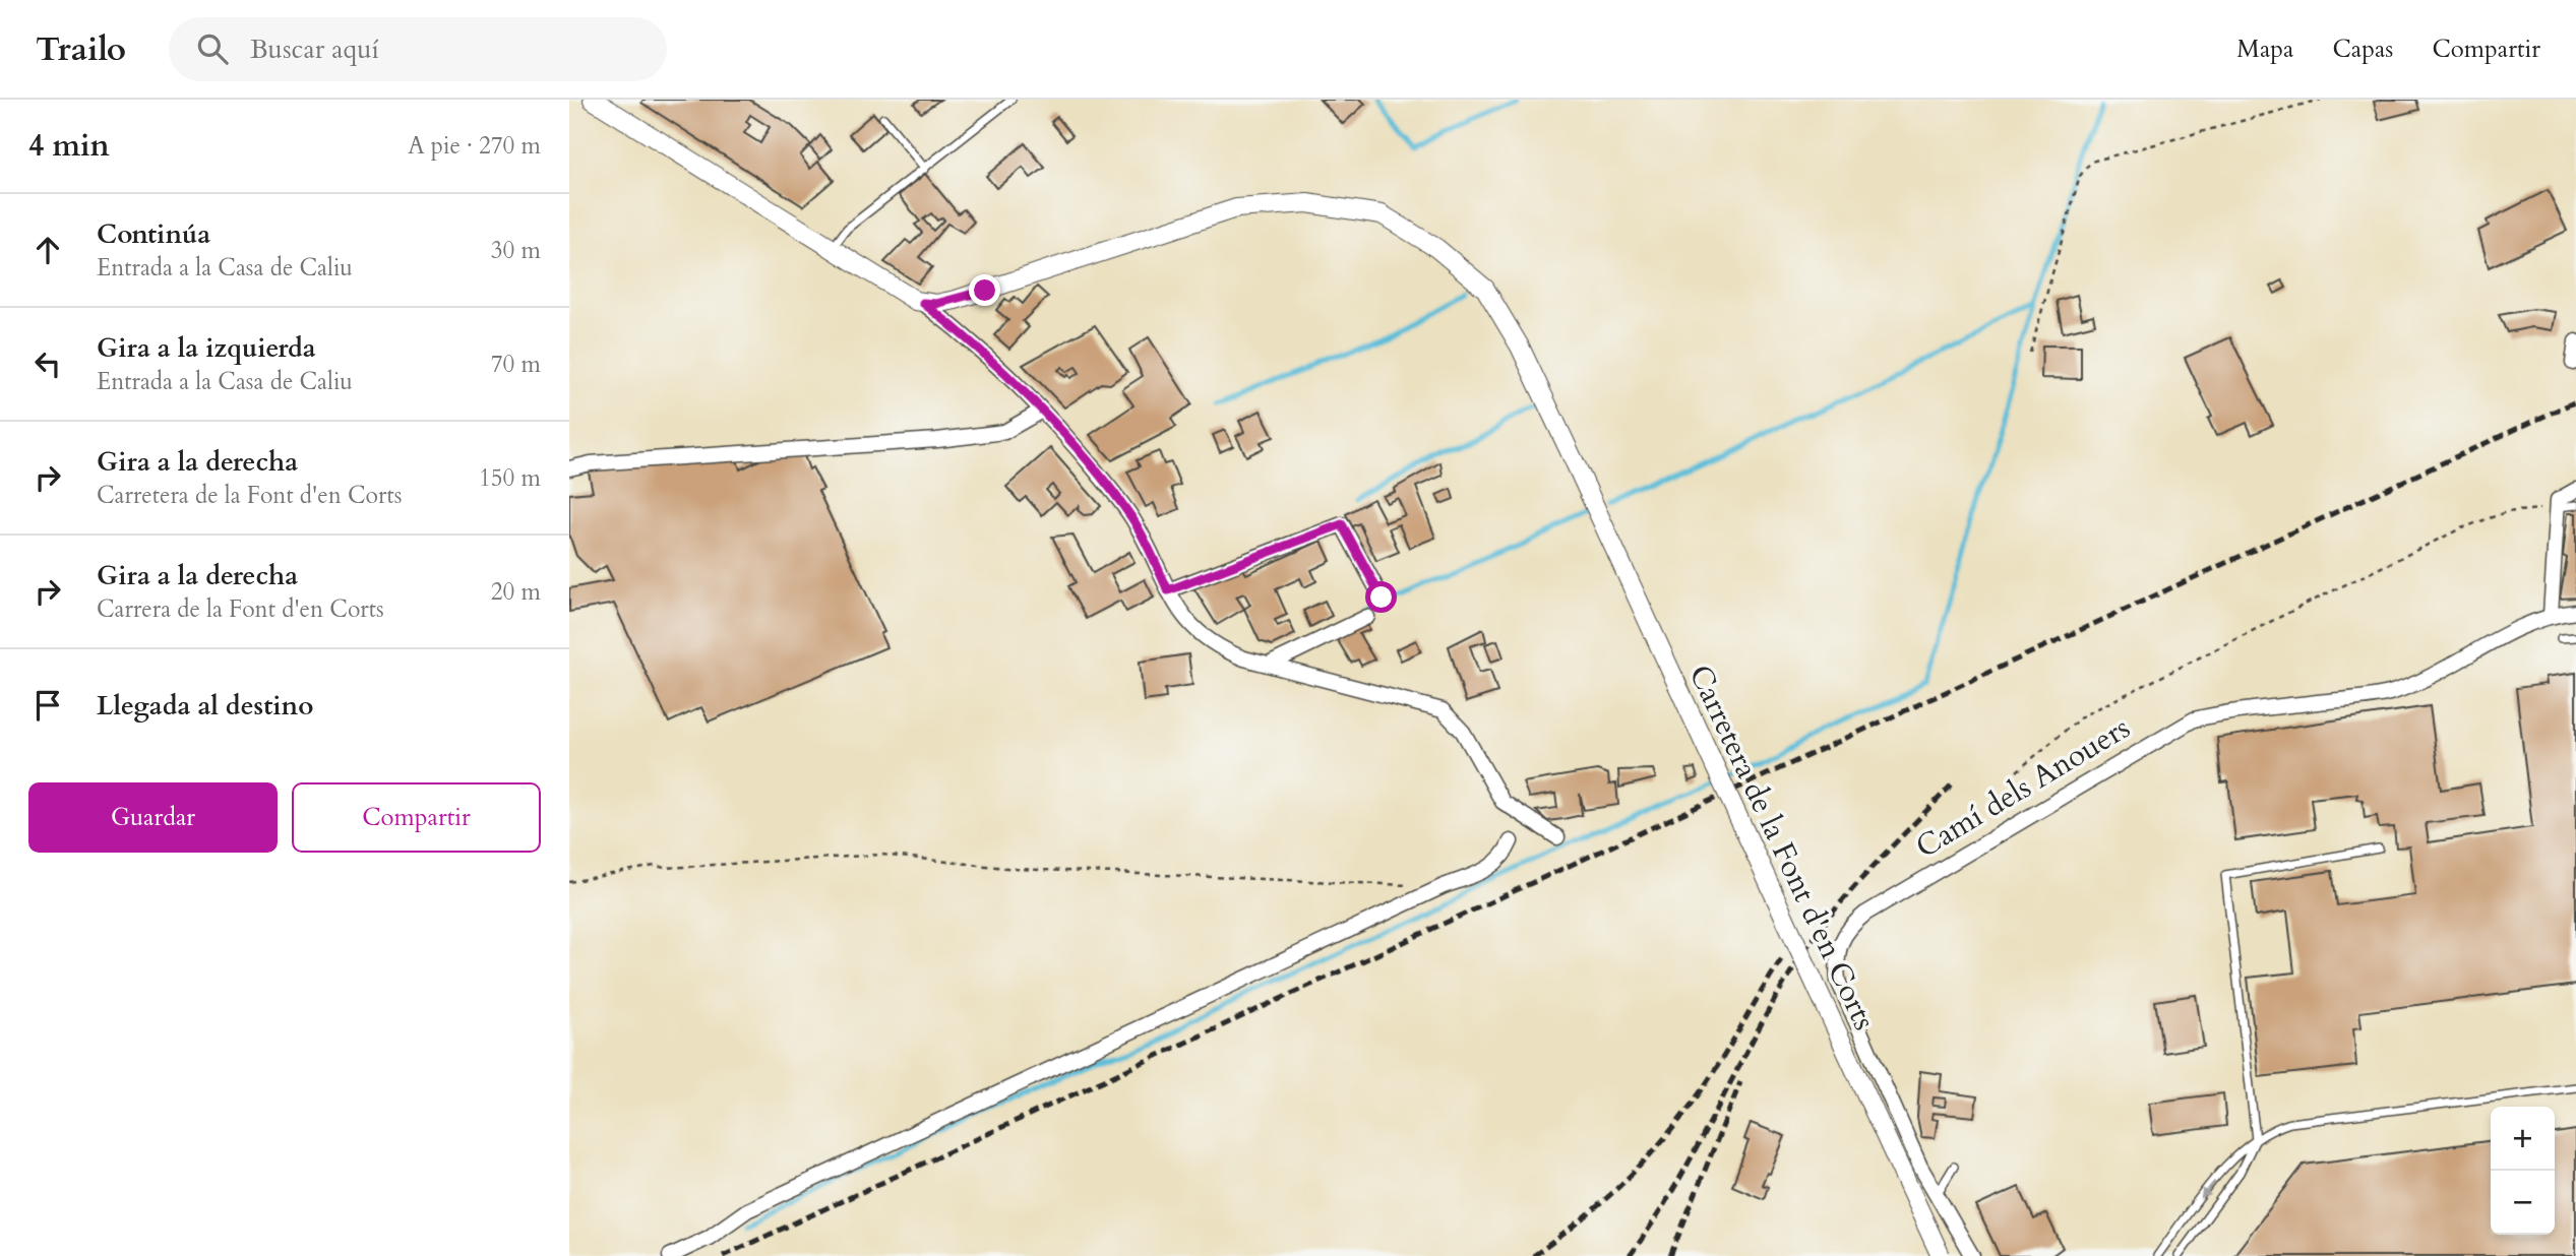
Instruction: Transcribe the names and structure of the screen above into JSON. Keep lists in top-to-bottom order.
{
  "streets": {
    "street": ["Camí dels Anouers", "Carretera de la Font d'en Corts"]
  },
  "page": {
    "header": "Trailo",
    "search": "Buscar aquí",
    "nav": ["Mapa", "Capas", "Compartir"],
    "heading": ["4 min", "A pie · 270 m"],
    "list": [
      ["Continúa", "Entrada a la Casa de Caliu", "30 m"],
      ["Gira a la izquierda", "Entrada a la Casa de Caliu", "70 m"],
      ["Gira a la derecha", "Carretera de la Font d'en Corts", "150 m"],
      ["Gira a la derecha", "Carrera de la Font d'en Corts", "20 m"],
      "Llegada al destino"
    ],
    "buttons": ["Guardar", "Compartir"],
    "map_buttons": ["+", "−"]
  }
}
